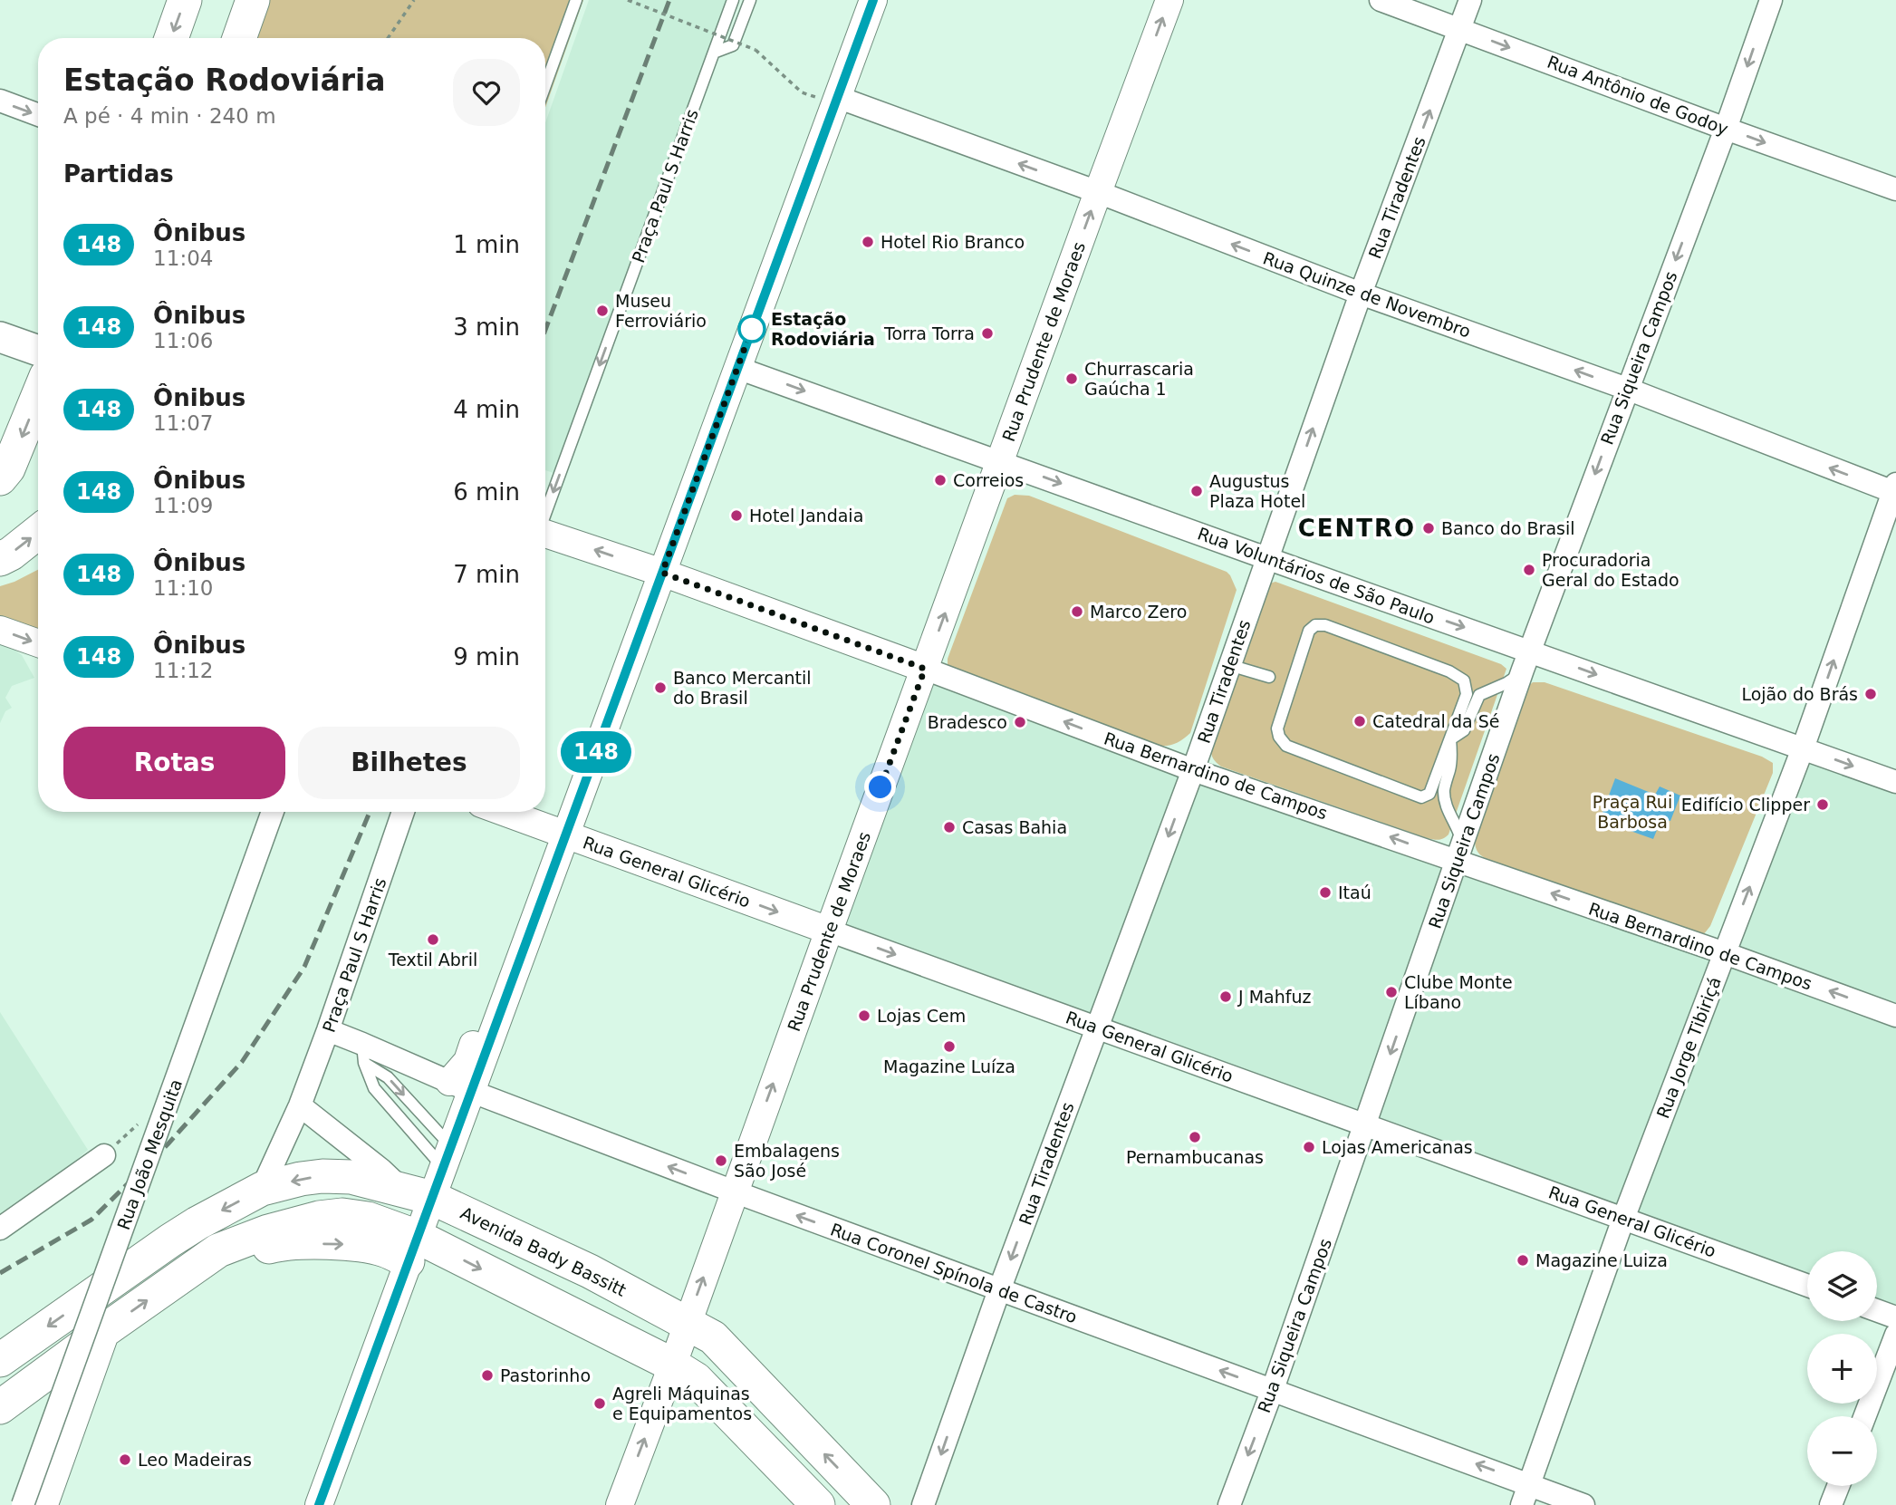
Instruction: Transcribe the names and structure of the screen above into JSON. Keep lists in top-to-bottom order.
{
  "streets": {
    "main road": ["Avenida Bady Bassitt"],
    "street": [
      "Rua Antônio de Godoy",
      "Praça Paul S Harris",
      "Rua Tiradentes",
      "Rua Quinze de Novembro",
      "Rua Prudente de Moraes",
      "Rua Siqueira Campos",
      "Rua Voluntários de São Paulo",
      "Rua Bernardino de Campos",
      "Rua General Glicério",
      "Rua Jorge Tibiriçá",
      "Rua João Mesquita",
      "Rua Coronel Spínola de Castro"
    ]
  },
  "crossings": [
    ["Rua Antônio de Godoy", "Rua Tiradentes"],
    ["Rua Antônio de Godoy", "Rua Siqueira Campos"],
    ["Praça Paul S Harris", "Avenida Bady Bassitt"],
    ["Praça Paul S Harris", "Rua Coronel Spínola de Castro"],
    ["Rua Tiradentes", "Rua Quinze de Novembro"],
    ["Rua Tiradentes", "Rua Voluntários de São Paulo"],
    ["Rua Tiradentes", "Rua Bernardino de Campos"],
    ["Rua Tiradentes", "Rua General Glicério"],
    ["Rua Tiradentes", "Rua Coronel Spínola de Castro"],
    ["Rua Quinze de Novembro", "Rua Prudente de Moraes"],
    ["Rua Quinze de Novembro", "Rua Siqueira Campos"],
    ["Rua Quinze de Novembro", "Rua Jorge Tibiriçá"],
    ["Rua Prudente de Moraes", "Rua Voluntários de São Paulo"],
    ["Rua Prudente de Moraes", "Rua Bernardino de Campos"],
    ["Rua Prudente de Moraes", "Rua General Glicério"],
    ["Rua Prudente de Moraes", "Avenida Bady Bassitt"],
    ["Rua Prudente de Moraes", "Rua Coronel Spínola de Castro"],
    ["Rua Siqueira Campos", "Rua Voluntários de São Paulo"],
    ["Rua Siqueira Campos", "Rua Bernardino de Campos"],
    ["Rua Siqueira Campos", "Rua General Glicério"],
    ["Rua Siqueira Campos", "Rua Coronel Spínola de Castro"],
    ["Rua Voluntários de São Paulo", "Rua Jorge Tibiriçá"],
    ["Rua Bernardino de Campos", "Rua Jorge Tibiriçá"],
    ["Rua General Glicério", "Rua Jorge Tibiriçá"],
    ["Rua Jorge Tibiriçá", "Rua Coronel Spínola de Castro"]
  ],
  "one_way": [
    "Rua Antônio de Godoy",
    "Praça Paul S Harris",
    "Rua Quinze de Novembro",
    "Rua Prudente de Moraes",
    "Rua Siqueira Campos",
    "Rua Voluntários de São Paulo",
    "Rua Bernardino de Campos",
    "Rua General Glicério",
    "Rua Jorge Tibiriçá",
    "Avenida Bady Bassitt",
    "Rua Coronel Spínola de Castro"
  ],
  "districts": ["CENTRO"],
  "parks": ["Praça Rui Barbosa"],
  "places": [
    "Hotel Rio Branco",
    "Museu Ferroviário",
    "Estação Rodoviária",
    "Torra Torra",
    "Churrascaria Gaúcha 1",
    "Correios",
    "Augustus Plaza Hotel",
    "Hotel Jandaia",
    "Banco do Brasil",
    "Procuradoria Geral do Estado",
    "Marco Zero",
    "Banco Mercantil do Brasil",
    "Lojão do Brás",
    "Catedral da Sé",
    "Bradesco",
    "Edifício Clipper",
    "Casas Bahia",
    "Itaú",
    "Textil Abril",
    "Clube Monte Líbano",
    "J Mahfuz",
    "Lojas Cem",
    "Magazine Luíza",
    "Pernambucanas",
    "Lojas Americanas",
    "Embalagens São José",
    "Magazine Luiza",
    "Pastorinho",
    "Agreli Máquinas e Equipamentos",
    "Leo Madeiras"
  ],
  "lines": ["bus line 148"],
  "page": {
    "on_map": "148",
    "heading": [
      ["Estação Rodoviária", "A pé · 4 min · 240 m"],
      "Partidas"
    ],
    "list": [
      {
        "mark": "148",
        "name": "Ônibus",
        "note": "11:04",
        "value": "1 min"
      },
      {
        "mark": "148",
        "name": "Ônibus",
        "note": "11:06",
        "value": "3 min"
      },
      {
        "mark": "148",
        "name": "Ônibus",
        "note": "11:07",
        "value": "4 min"
      },
      {
        "mark": "148",
        "name": "Ônibus",
        "note": "11:09",
        "value": "6 min"
      },
      {
        "mark": "148",
        "name": "Ônibus",
        "note": "11:10",
        "value": "7 min"
      },
      {
        "mark": "148",
        "name": "Ônibus",
        "note": "11:12",
        "value": "9 min"
      }
    ],
    "buttons": ["Rotas", "Bilhetes"],
    "map_buttons": ["+", "−"]
  }
}
